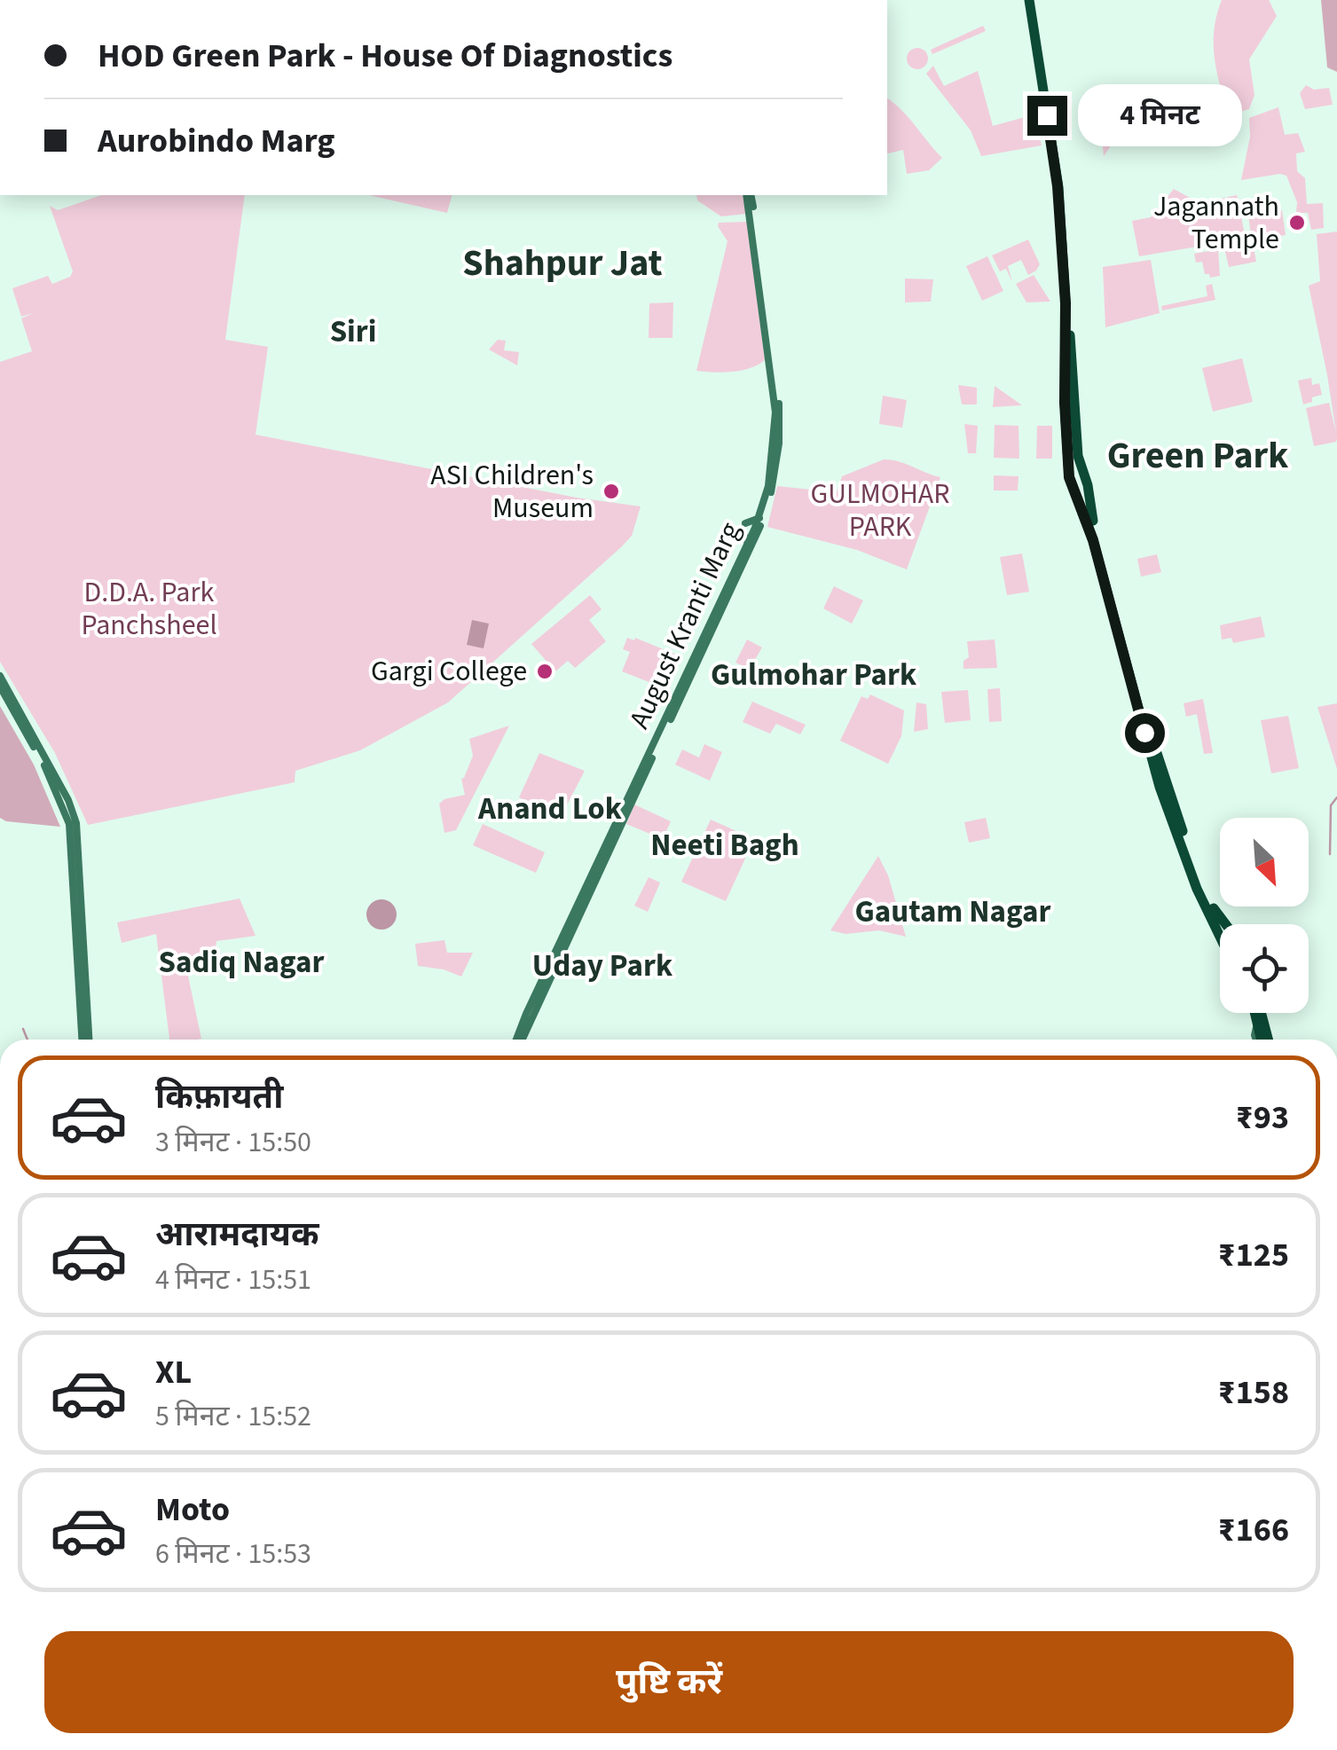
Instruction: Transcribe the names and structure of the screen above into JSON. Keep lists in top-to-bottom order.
{
  "streets": {
    "main road": ["August Kranti Marg"]
  },
  "districts": [
    "Shahpur Jat",
    "Siri",
    "Green Park",
    "Gulmohar Park",
    "Anand Lok",
    "Neeti Bagh",
    "Gautam Nagar",
    "Sadiq Nagar",
    "Uday Park"
  ],
  "parks": ["GULMOHAR PARK", "D.D.A. Park Panchsheel"],
  "places": ["Jagannath Temple", "ASI Children's Museum", "Gargi College"],
  "north": "bottom right",
  "page": {
    "banner": ["HOD Green Park - House Of Diagnostics", "Aurobindo Marg"],
    "bubble": "4 मिनट",
    "list": [
      {
        "name": "किफ़ायती",
        "note": "3 मिनट · 15:50",
        "value": "₹93"
      },
      {
        "name": "आरामदायक",
        "note": "4 मिनट · 15:51",
        "value": "₹125"
      },
      {
        "name": "XL",
        "note": "5 मिनट · 15:52",
        "value": "₹158"
      },
      {
        "name": "Moto",
        "note": "6 मिनट · 15:53",
        "value": "₹166"
      }
    ],
    "buttons": "पुष्टि करें"
  }
}
